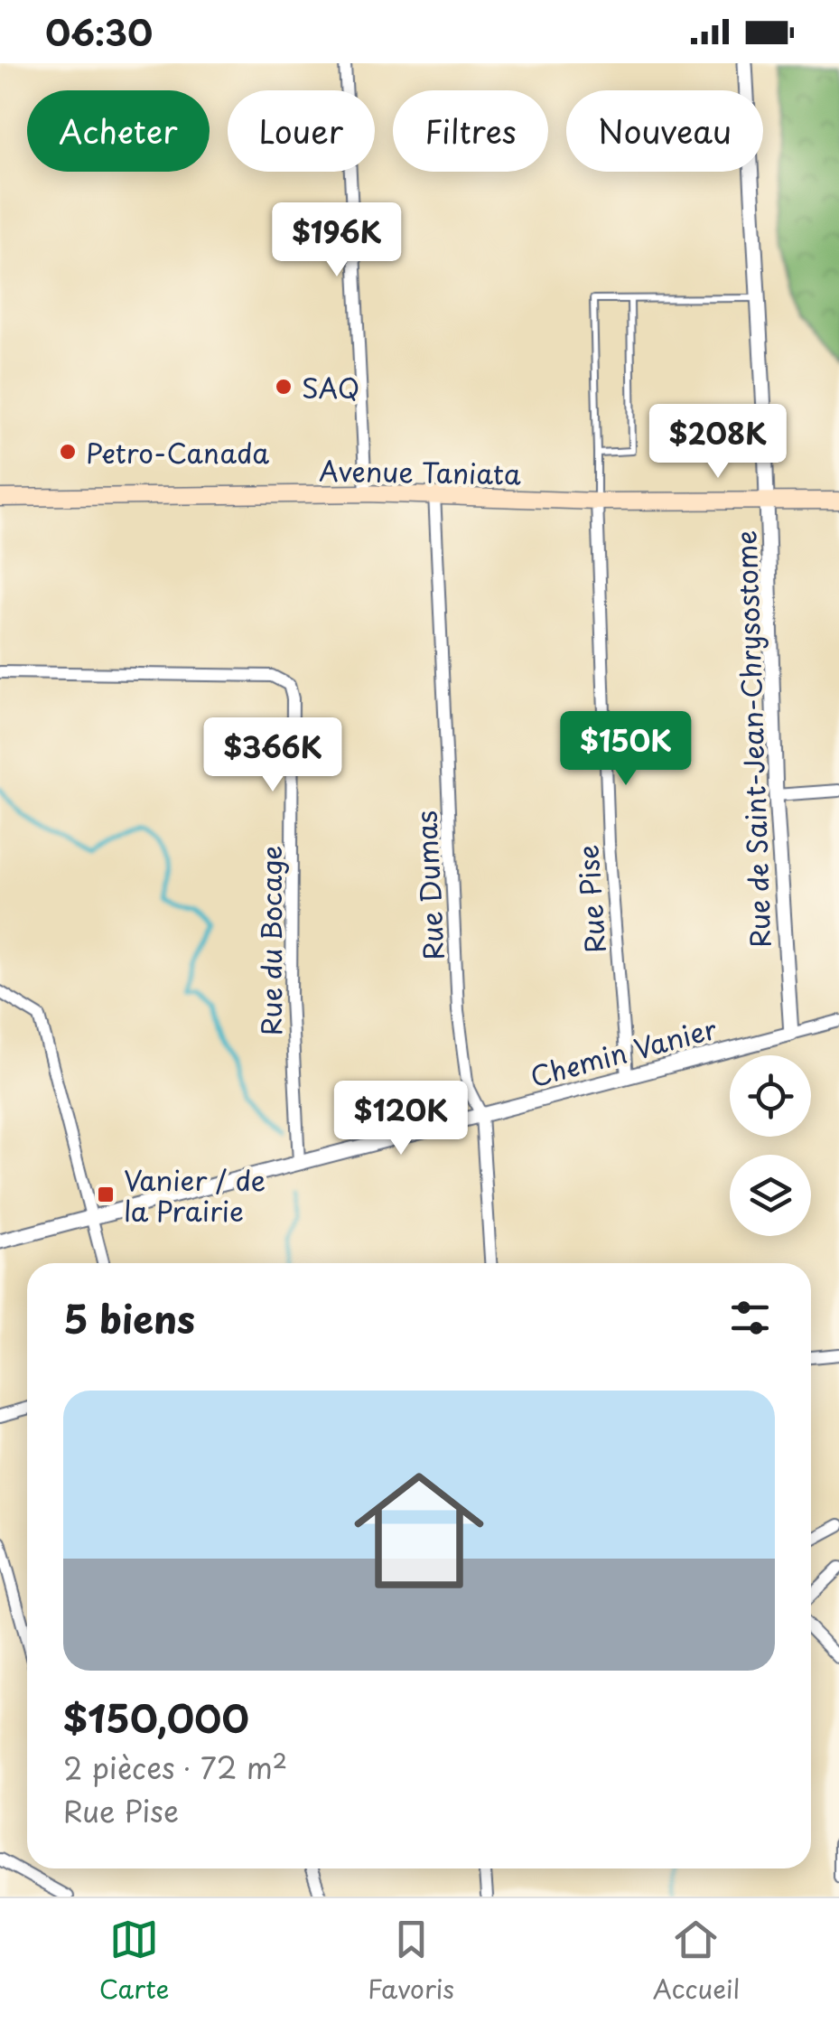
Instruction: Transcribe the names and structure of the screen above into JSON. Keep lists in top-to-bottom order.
{
  "streets": {
    "main road": ["Avenue Taniata"],
    "street": [
      "Rue de Saint-Jean-Chrysostome",
      "Rue Dumas",
      "Rue Pise",
      "Rue du Bocage",
      "Chemin Vanier"
    ]
  },
  "crossings": [
    ["Avenue Taniata", "Rue de Saint-Jean-Chrysostome"],
    ["Avenue Taniata", "Rue Dumas"],
    ["Avenue Taniata", "Rue Pise"],
    ["Rue de Saint-Jean-Chrysostome", "Chemin Vanier"],
    ["Rue Dumas", "Chemin Vanier"],
    ["Rue Pise", "Chemin Vanier"],
    ["Rue du Bocage", "Chemin Vanier"]
  ],
  "places": {
    "other": ["SAQ", "Petro-Canada"],
    "transit": ["Vanier / de la Prairie"]
  },
  "page": {
    "status": "06:30",
    "chip": [
      "Acheter",
      "Louer",
      "Filtres",
      "Nouveau"
    ],
    "price": [
      "$196K",
      "$208K",
      "$150K",
      "$366K",
      "$120K"
    ],
    "heading": "5 biens",
    "list": [
      {
        "name": "$150,000",
        "note": "2 pièces · 72 m² · Rue Pise"
      }
    ],
    "tabs": ["Carte", "Favoris", "Accueil"]
  }
}
